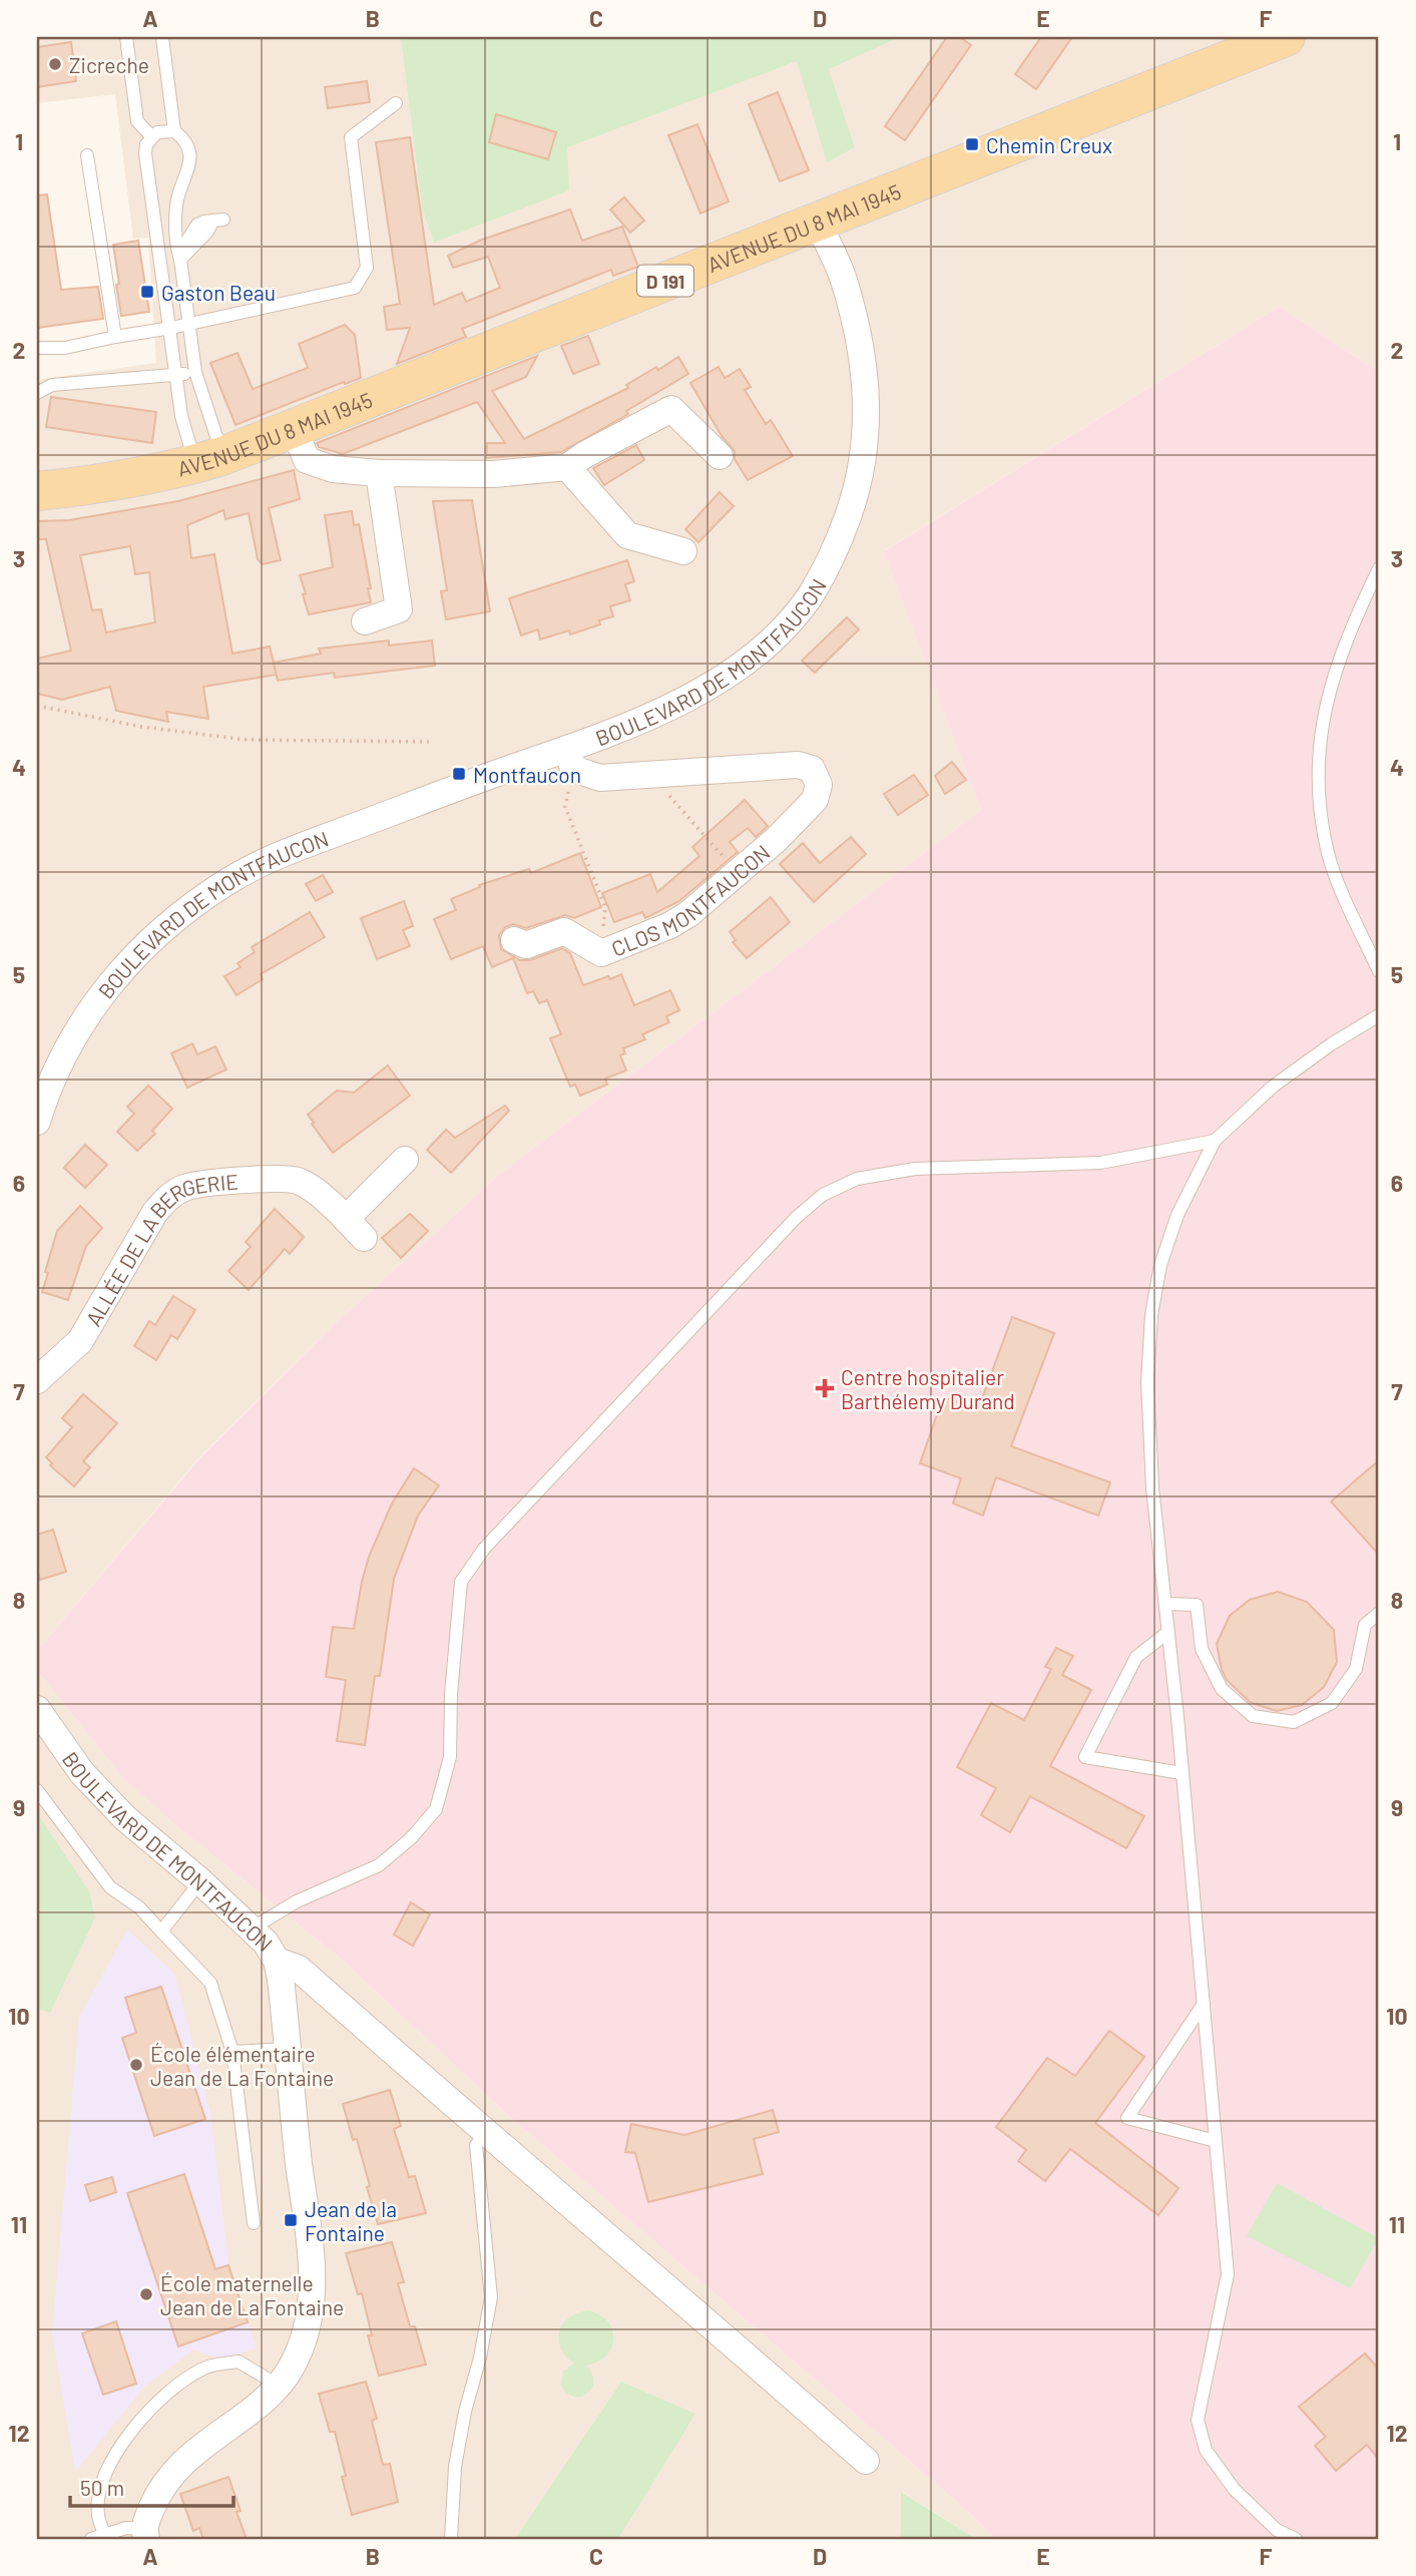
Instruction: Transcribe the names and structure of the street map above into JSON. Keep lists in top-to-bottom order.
{
  "streets": {
    "main road": ["AVENUE DU 8 MAI 1945", "D 191"],
    "street": ["BOULEVARD DE MONTFAUCON", "CLOS MONTFAUCON", "ALLÉE DE LA BERGERIE"]
  },
  "crossings": [
    ["AVENUE DU 8 MAI 1945", "BOULEVARD DE MONTFAUCON"]
  ],
  "places": {
    "other": ["Zicreche", "École élémentaire Jean de La Fontaine", "École maternelle Jean de La Fontaine"],
    "transit": [
      "Chemin Creux",
      "Gaston Beau",
      "Montfaucon",
      "Jean de la Fontaine"
    ],
    "health": ["Centre hospitalier Barthélemy Durand"]
  },
  "scale_bar": "50 m",
  "grid": {
    "columns": [
      "A",
      "B",
      "C",
      "D",
      "E",
      "F"
    ],
    "rows": [
      "1",
      "2",
      "3",
      "4",
      "5",
      "6",
      "7",
      "8",
      "9",
      "10",
      "11",
      "12"
    ]
  }
}
